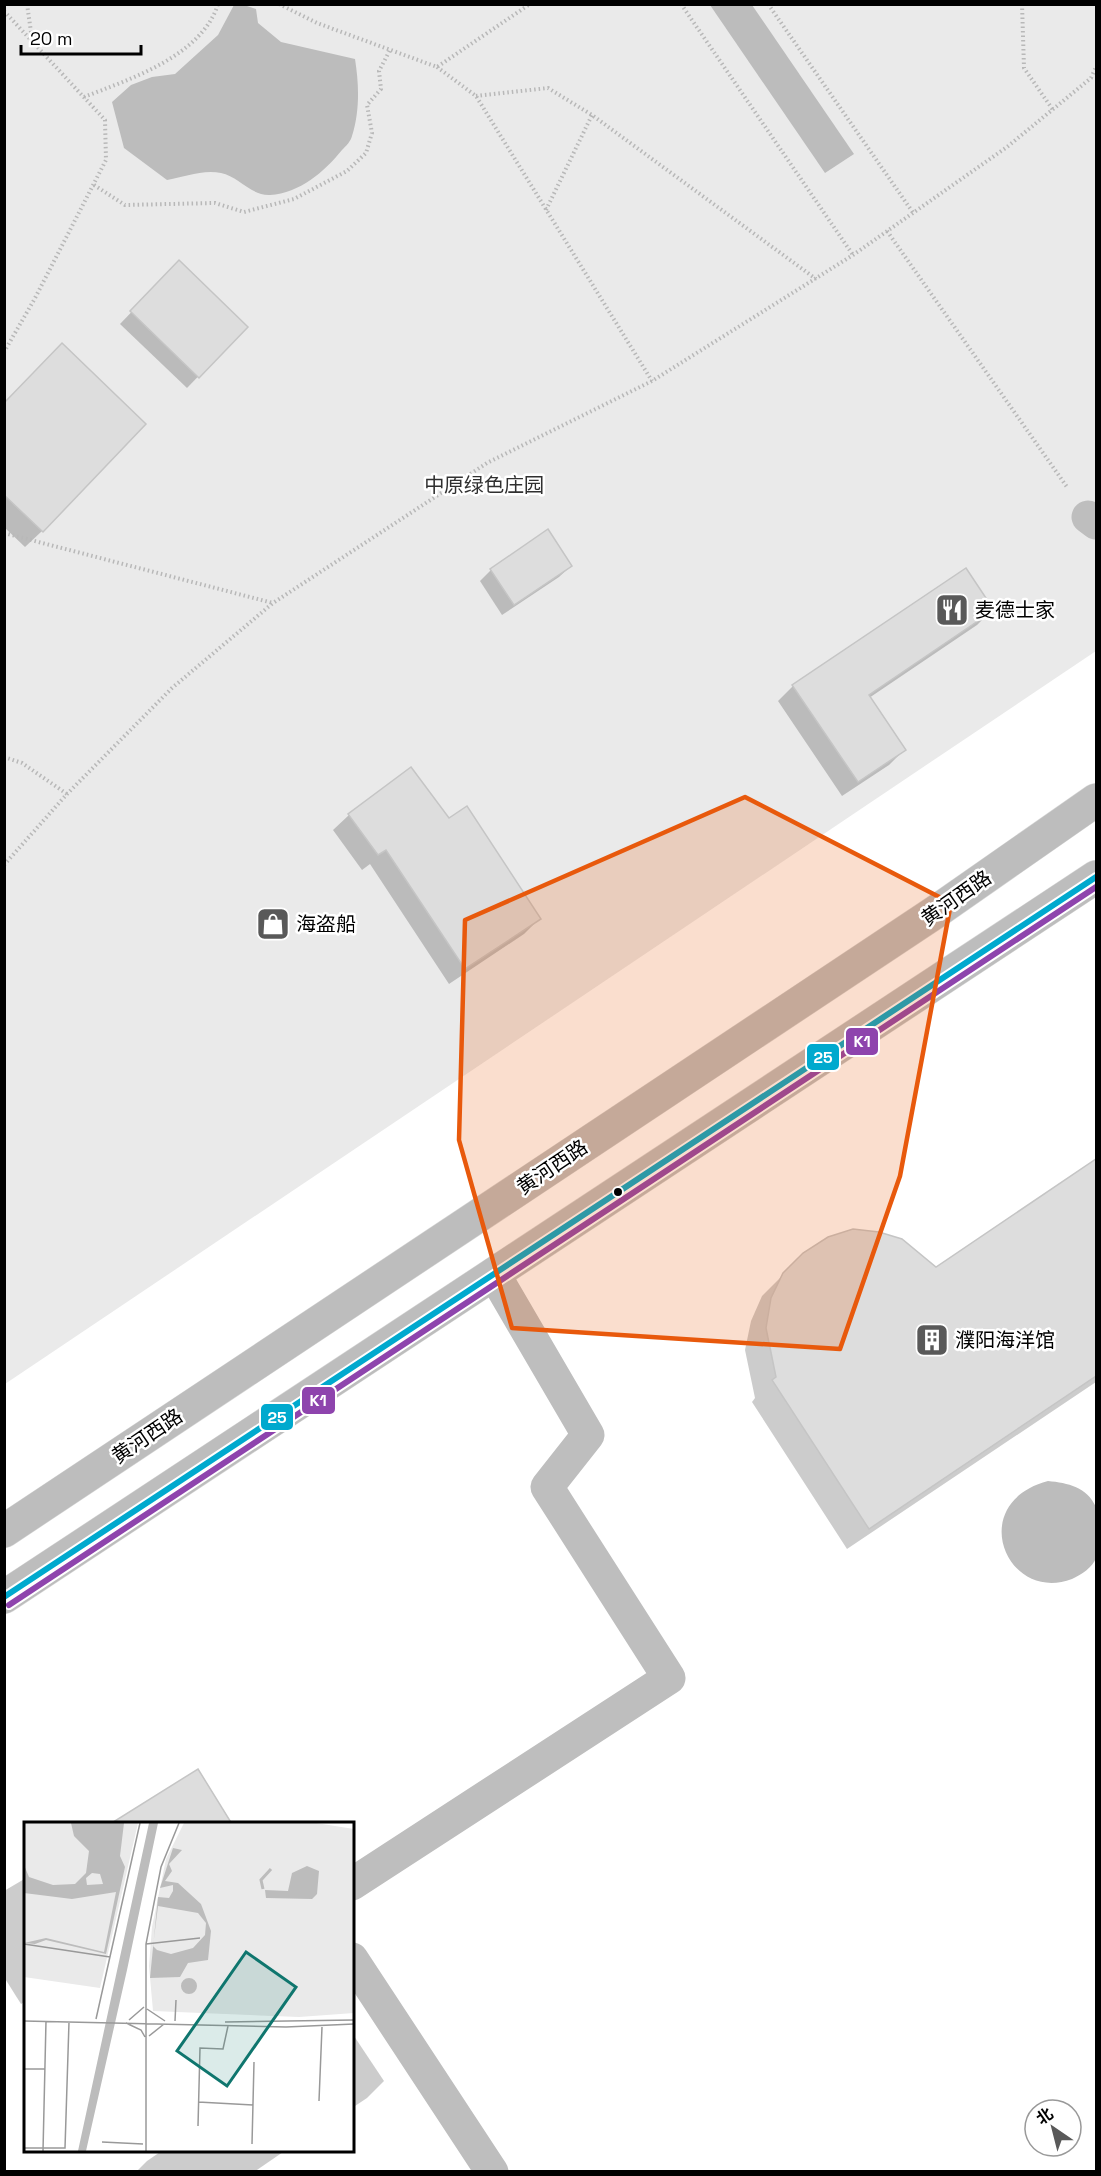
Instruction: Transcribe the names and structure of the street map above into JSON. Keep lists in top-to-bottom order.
{
  "streets": {
    "main road": ["黄河西路"]
  },
  "parks": ["中原绿色庄园"],
  "places": {
    "restaurant": ["麦德士家"],
    "shop": ["海盗船"],
    "building": ["濮阳海洋馆"]
  },
  "lines": ["transit line 25", "transit line K1"],
  "scale_bar": "20 m",
  "north": "top left"
}
